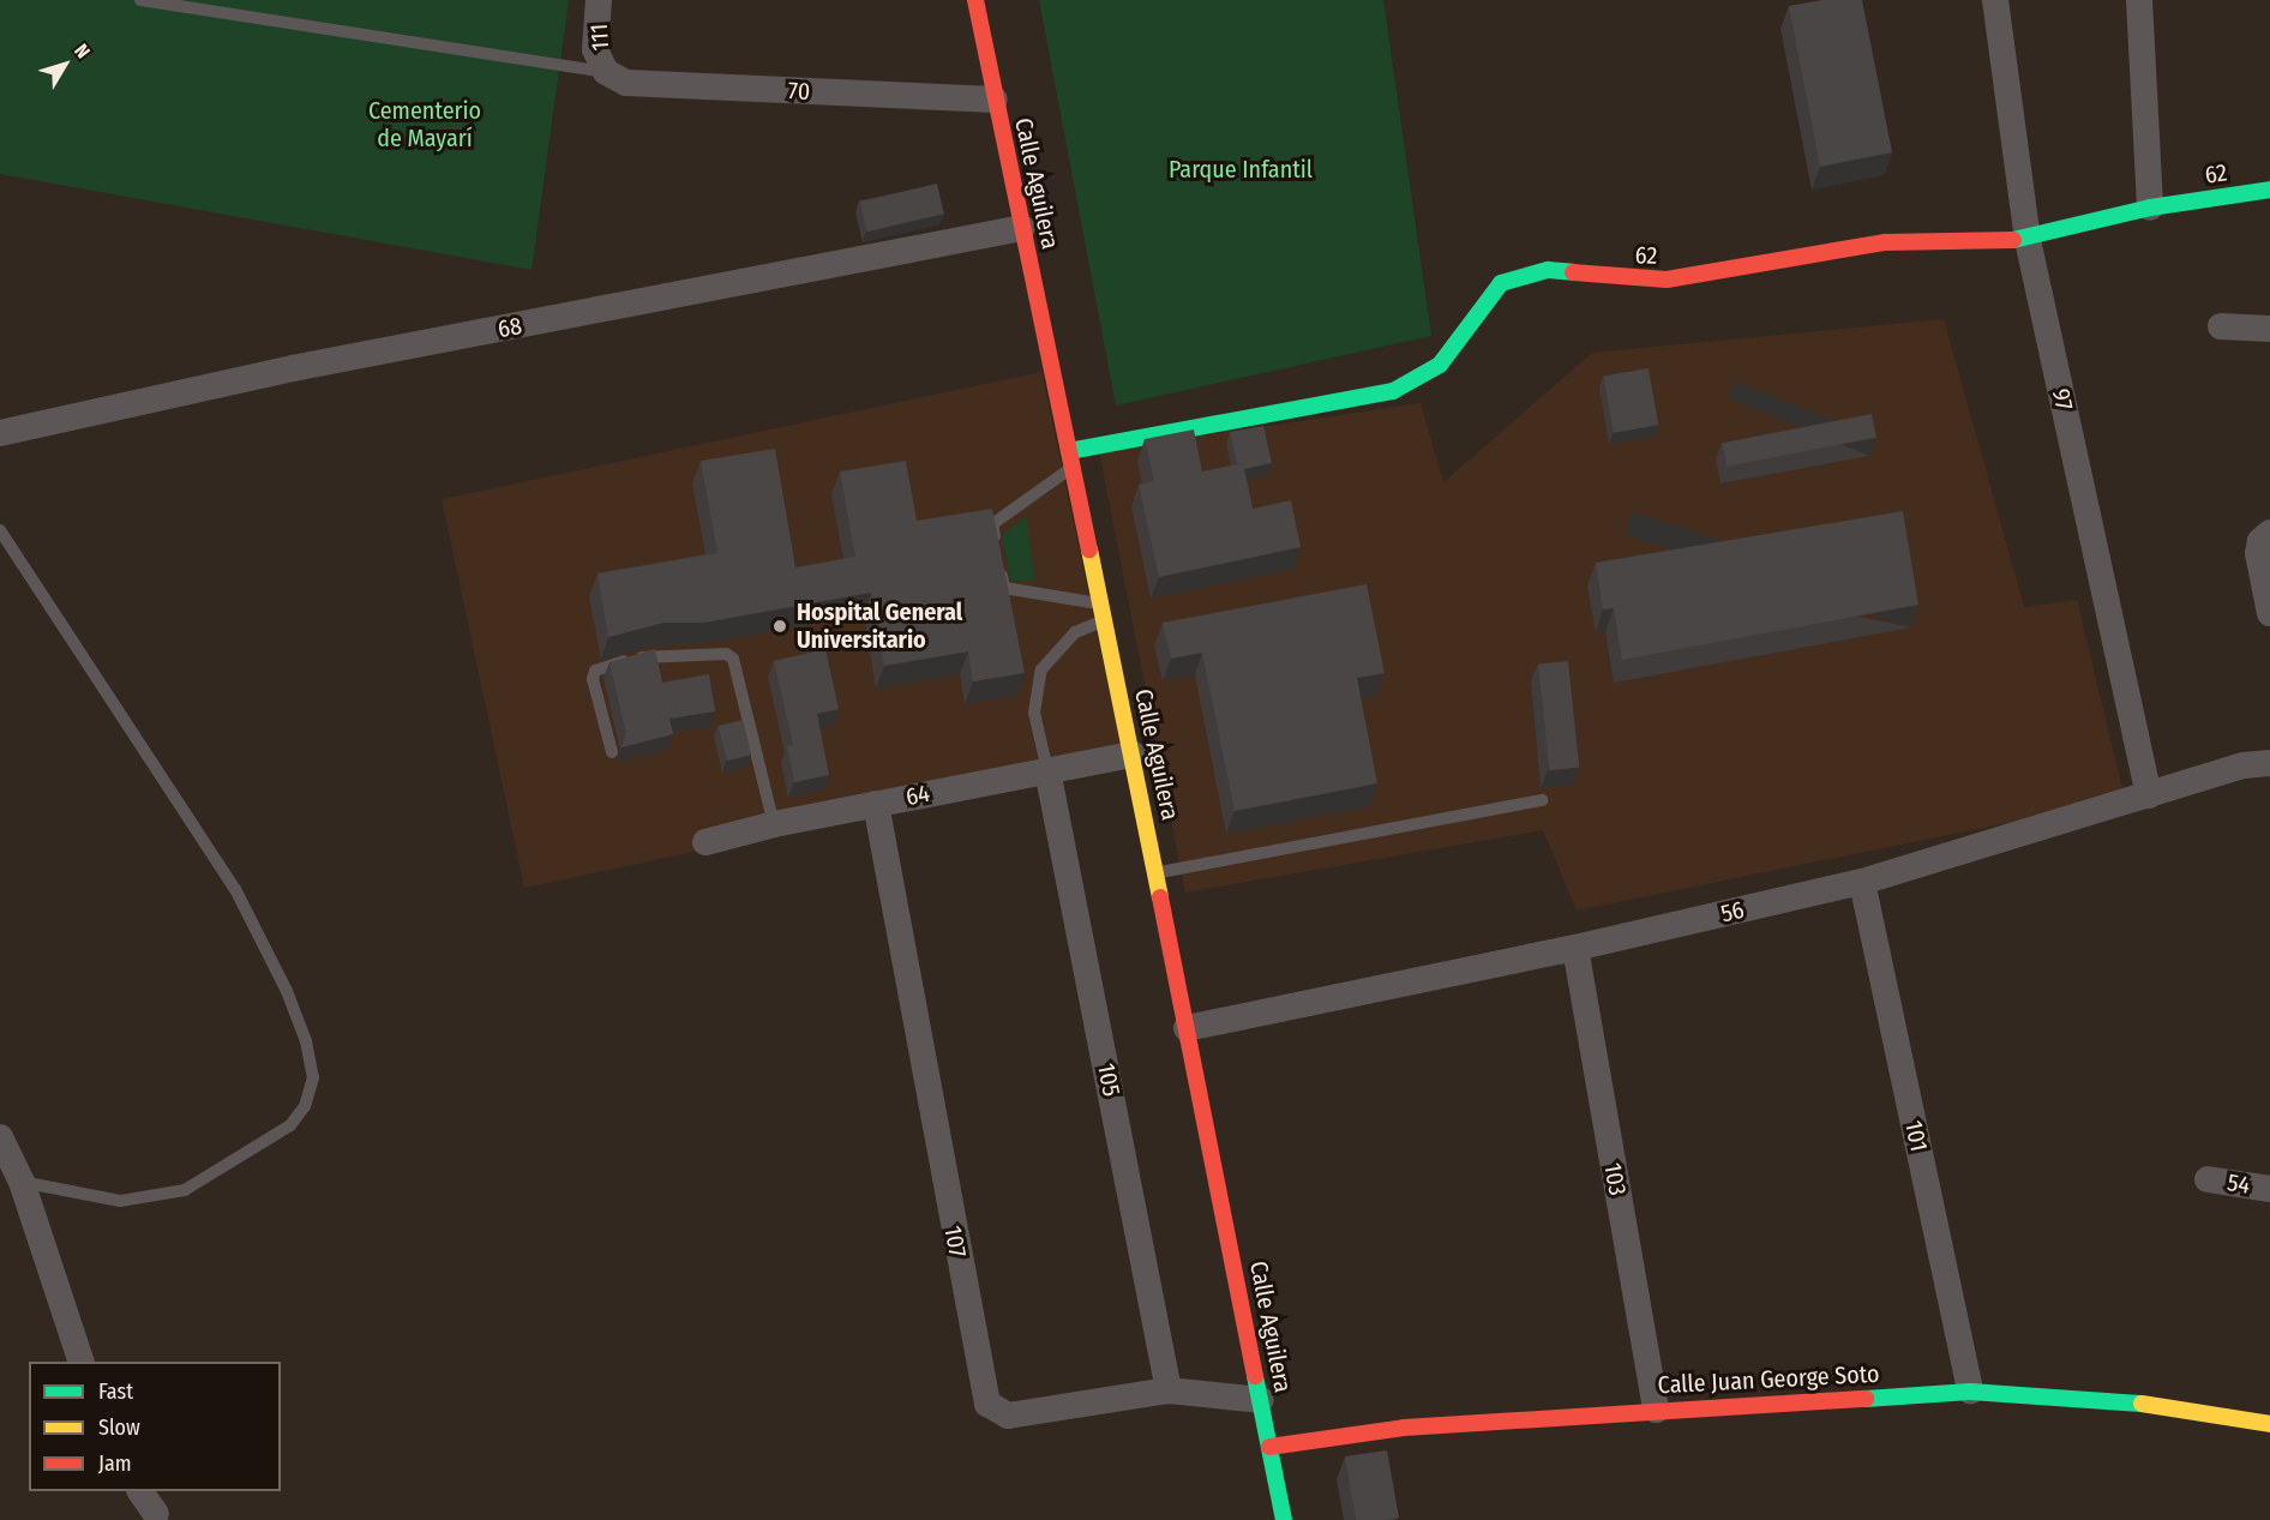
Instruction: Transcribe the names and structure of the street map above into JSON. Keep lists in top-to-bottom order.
{
  "streets": {
    "street": [
      "111",
      "70",
      "62",
      "Calle Aguilera",
      "68",
      "97",
      "64",
      "56",
      "105",
      "101",
      "103",
      "54",
      "107",
      "Calle Juan George Soto"
    ]
  },
  "crossings": [
    ["111", "70"],
    ["70", "Calle Aguilera"],
    ["62", "Calle Aguilera"],
    ["62", "97"],
    ["Calle Aguilera", "68"],
    ["Calle Aguilera", "64"],
    ["Calle Aguilera", "56"],
    ["Calle Aguilera", "107"],
    ["Calle Aguilera", "Calle Juan George Soto"],
    ["97", "56"],
    ["64", "105"],
    ["64", "107"],
    ["56", "101"],
    ["56", "103"],
    ["105", "107"],
    ["101", "Calle Juan George Soto"],
    ["103", "Calle Juan George Soto"]
  ],
  "parks": ["Cementerio de Mayarí", "Parque Infantil"],
  "places": ["Hospital General Universitario"],
  "legend": ["Fast", "Slow", "Jam"],
  "north": "top right"
}
